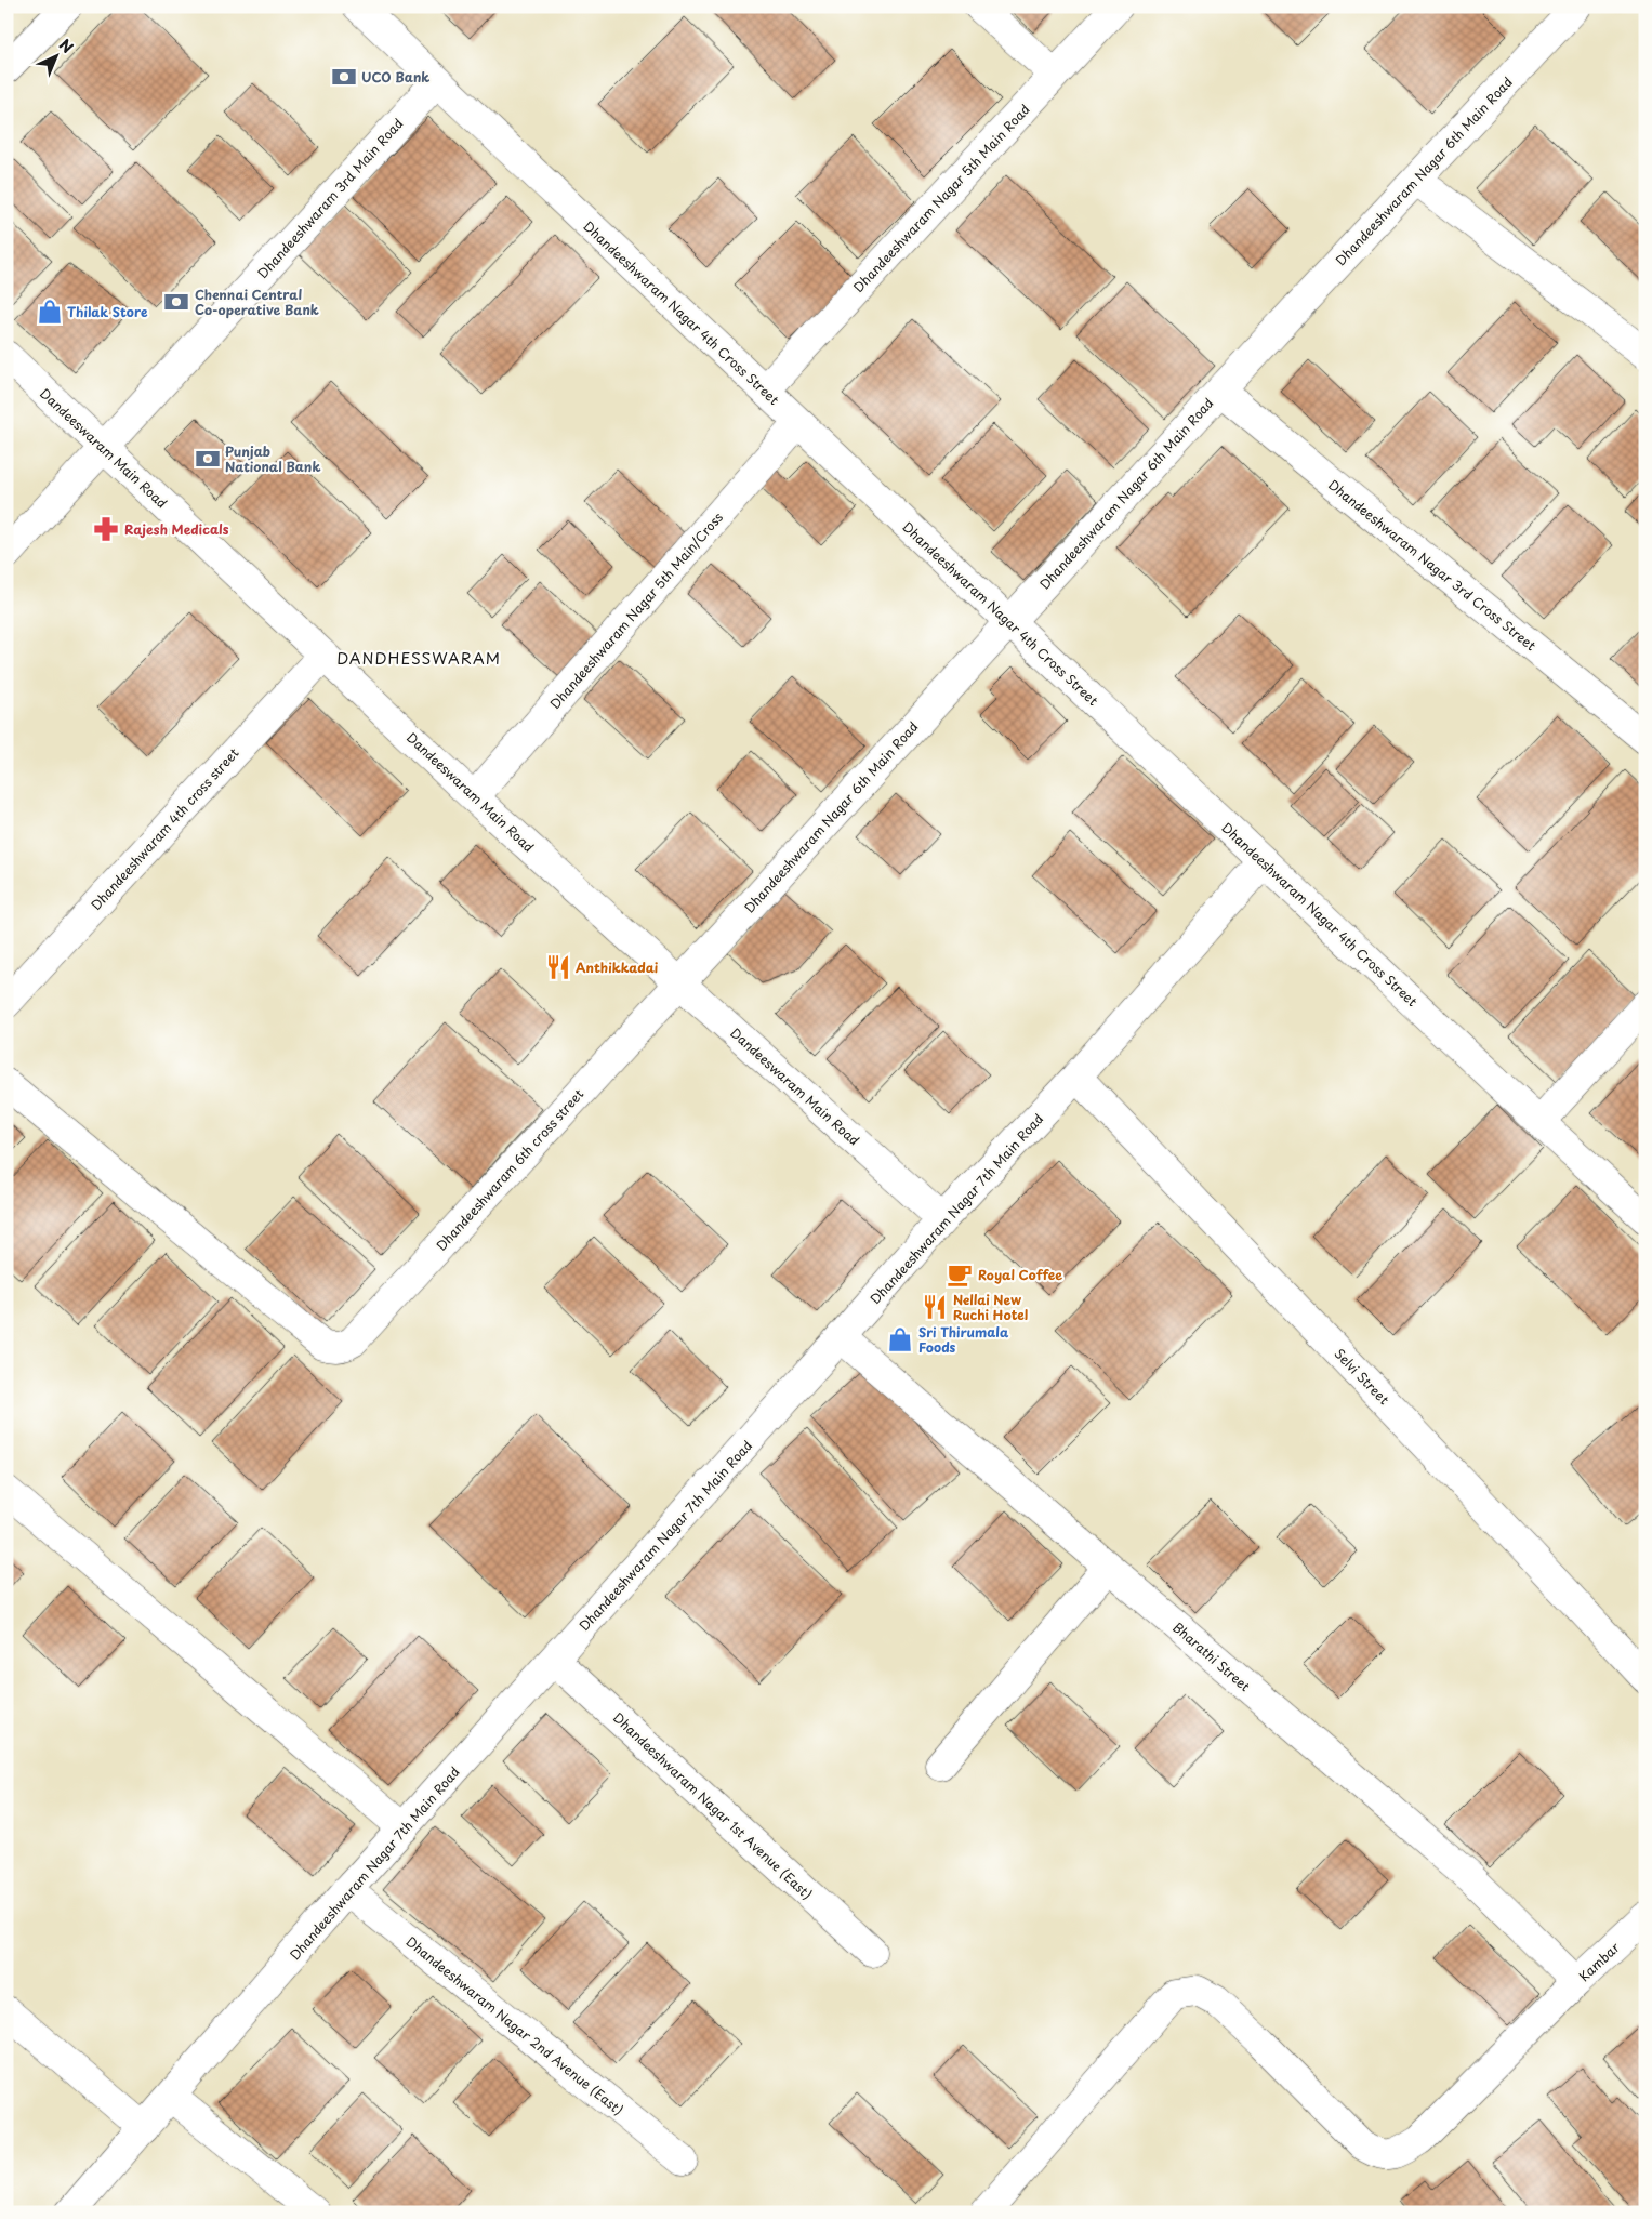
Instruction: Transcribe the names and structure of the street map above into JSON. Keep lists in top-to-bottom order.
{
  "streets": {
    "street": [
      "Dhandeeshwaram Nagar 6th Main Road",
      "Dhandeeshwaram 3rd Main Road",
      "Dhandeeshwaram Nagar 5th Main Road",
      "Dhandeeshwaram Nagar 4th Cross Street",
      "Dandeeswaram Main Road",
      "Dhandeeshwaram Nagar 3rd Cross Street",
      "Dhandeeshwaram Nagar 5th Main/Cross",
      "Dhandeeshwaram 4th cross street",
      "Dhandeeshwaram 6th cross street",
      "Dhandeeshwaram Nagar 7th Main Road",
      "Selvi Street",
      "Bharathi Street",
      "Dhandeeshwaram Nagar 1st Avenue (East)",
      "Kambar",
      "Dhandeeshwaram Nagar 2nd Avenue (East)"
    ]
  },
  "crossings": [
    ["Dhandeeshwaram Nagar 6th Main Road", "Dhandeeshwaram Nagar 4th Cross Street"],
    ["Dhandeeshwaram Nagar 6th Main Road", "Dandeeswaram Main Road"],
    ["Dhandeeshwaram Nagar 6th Main Road", "Dhandeeshwaram Nagar 3rd Cross Street"],
    ["Dhandeeshwaram Nagar 6th Main Road", "Dhandeeshwaram 6th cross street"],
    ["Dhandeeshwaram 3rd Main Road", "Dhandeeshwaram Nagar 4th Cross Street"],
    ["Dhandeeshwaram 3rd Main Road", "Dandeeswaram Main Road"],
    ["Dhandeeshwaram Nagar 5th Main Road", "Dhandeeshwaram Nagar 4th Cross Street"],
    ["Dhandeeshwaram Nagar 4th Cross Street", "Dhandeeshwaram Nagar 5th Main/Cross"],
    ["Dhandeeshwaram Nagar 4th Cross Street", "Dhandeeshwaram Nagar 7th Main Road"],
    ["Dandeeswaram Main Road", "Dhandeeshwaram Nagar 5th Main/Cross"],
    ["Dandeeswaram Main Road", "Dhandeeshwaram 4th cross street"],
    ["Dandeeswaram Main Road", "Dhandeeshwaram 6th cross street"],
    ["Dandeeswaram Main Road", "Dhandeeshwaram Nagar 7th Main Road"],
    ["Dhandeeshwaram Nagar 7th Main Road", "Selvi Street"],
    ["Dhandeeshwaram Nagar 7th Main Road", "Bharathi Street"],
    ["Dhandeeshwaram Nagar 7th Main Road", "Dhandeeshwaram Nagar 1st Avenue (East)"],
    ["Dhandeeshwaram Nagar 7th Main Road", "Dhandeeshwaram Nagar 2nd Avenue (East)"],
    ["Bharathi Street", "Kambar"]
  ],
  "districts": ["DANDHESSWARAM"],
  "places": {
    "bank": ["UCO Bank", "Chennai Central Co-operative Bank", "Punjab National Bank"],
    "shop": ["Thilak Store", "Sri Thirumala Foods"],
    "pharmacy": ["Rajesh Medicals"],
    "restaurant": ["Anthikkadai", "Nellai New Ruchi Hotel"],
    "cafe": ["Royal Coffee"]
  },
  "north": "top right"
}
